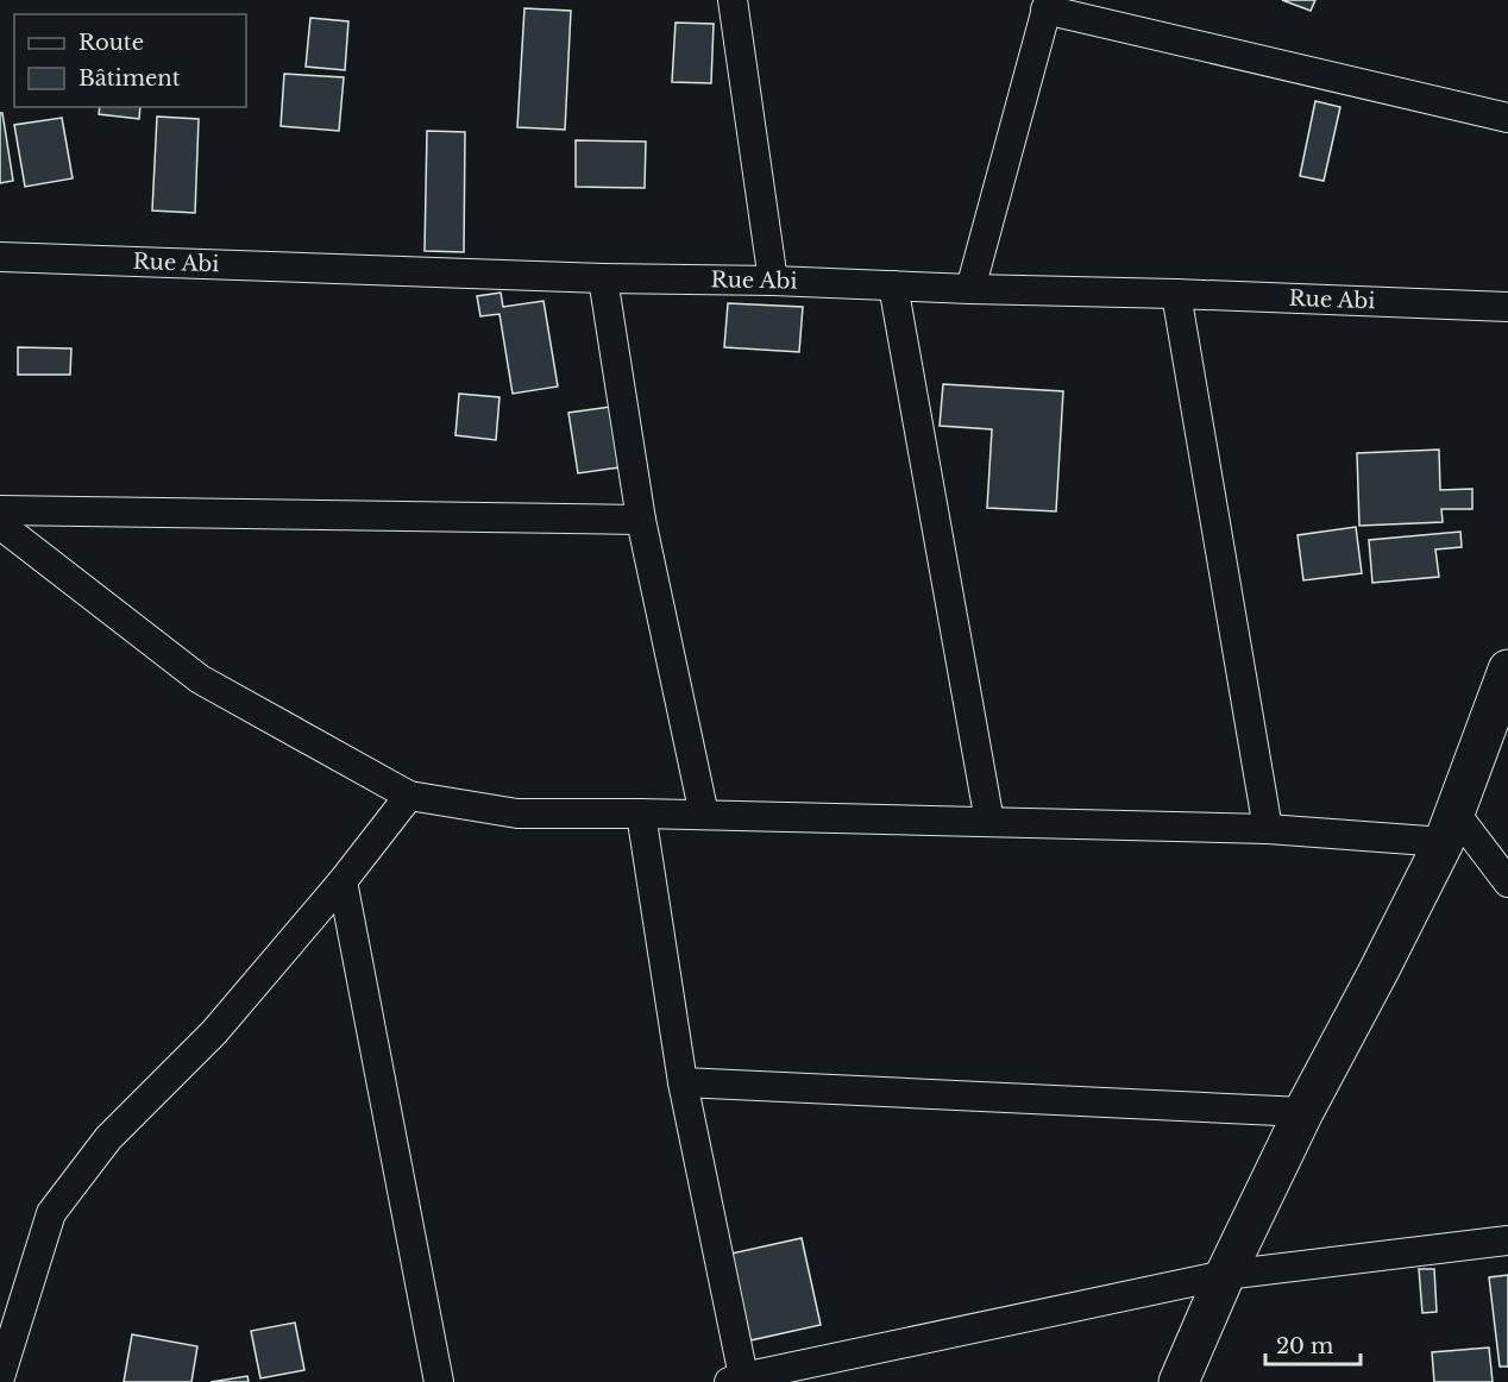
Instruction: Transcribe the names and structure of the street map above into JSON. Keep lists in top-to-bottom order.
{
  "streets": {
    "street": ["Rue Abi"]
  },
  "legend": ["Route", "Bâtiment"],
  "scale_bar": "20 m"
}
